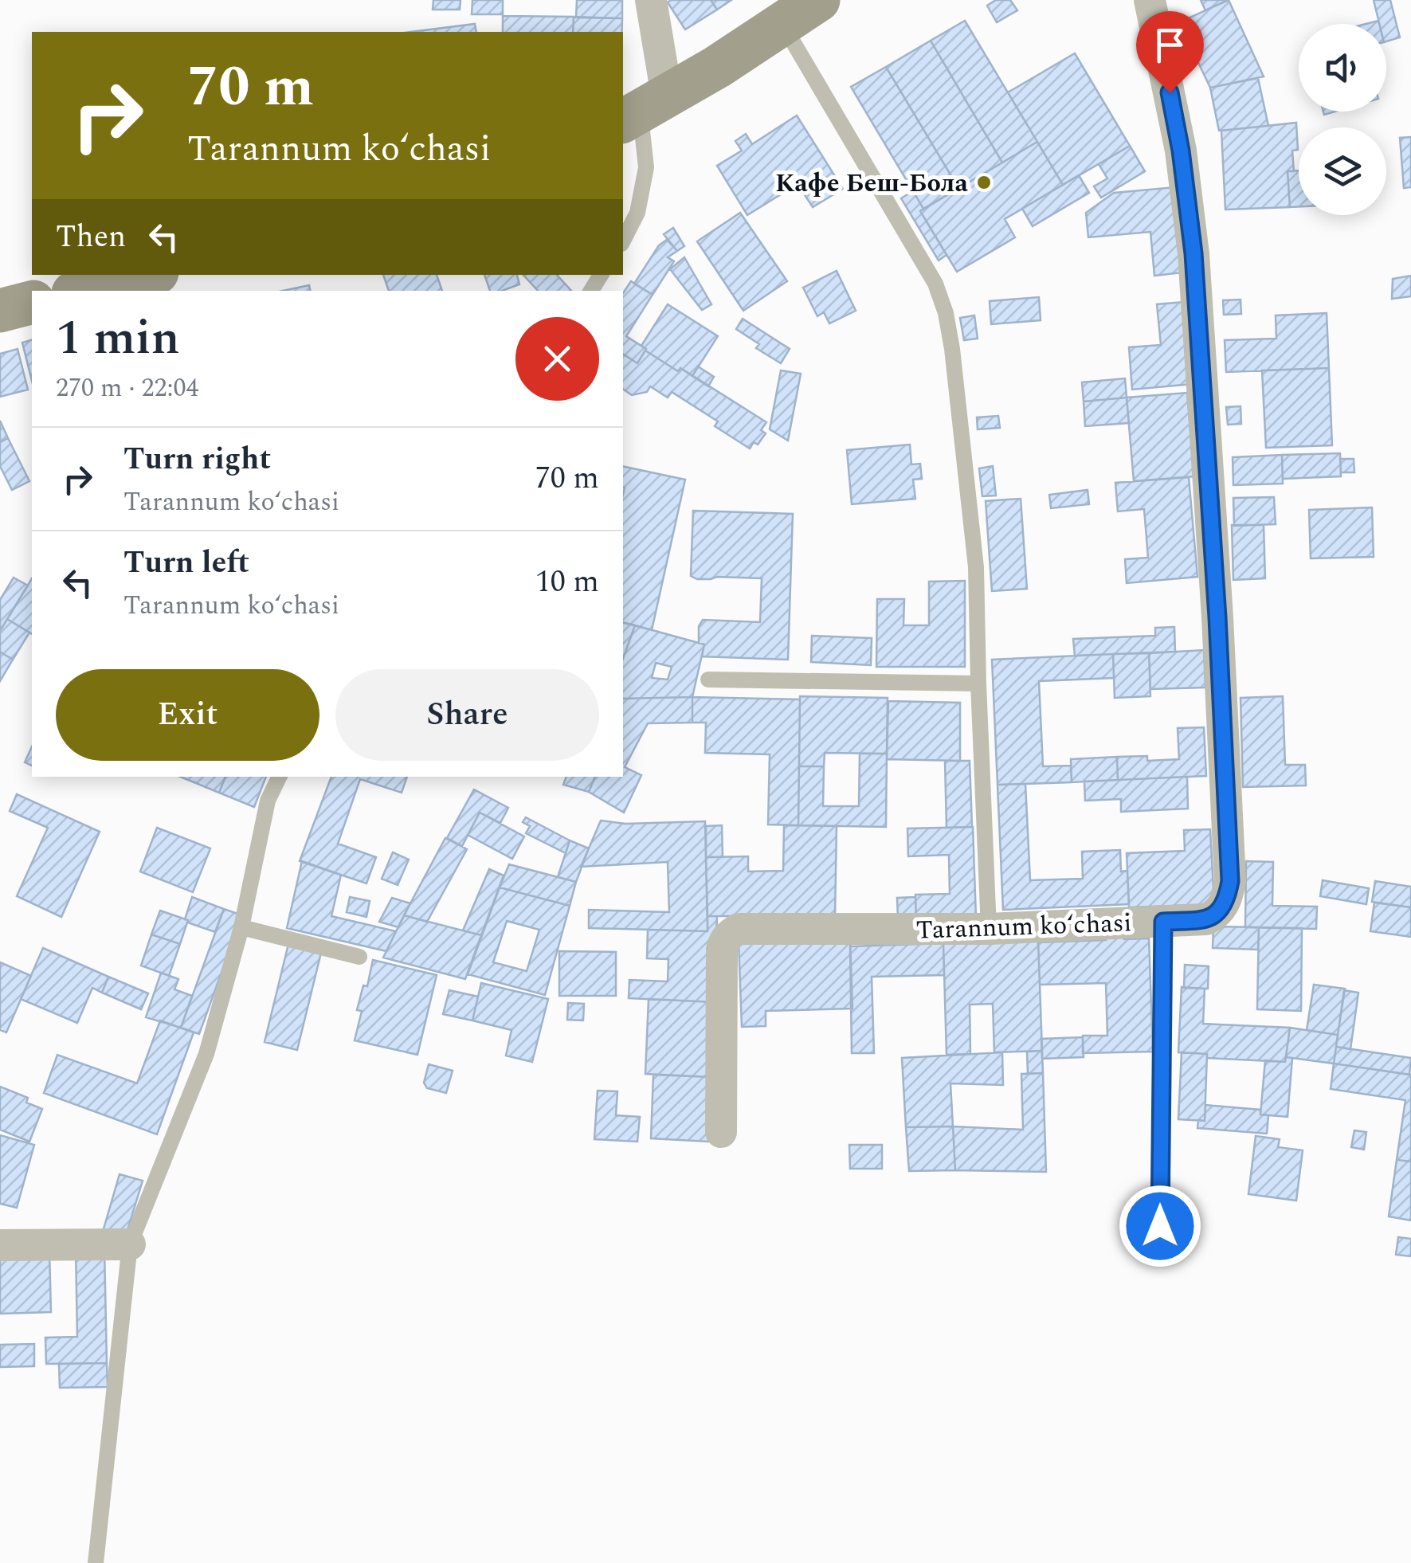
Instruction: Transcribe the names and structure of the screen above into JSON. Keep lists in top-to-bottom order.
{
  "streets": {
    "street": ["Tarannum koʻchasi"]
  },
  "places": ["Кафе Беш-Бола"],
  "page": {
    "turn": ["70 m", "Tarannum koʻchasi"],
    "then": "Then",
    "heading": ["1 min", "270 m · 22:04"],
    "list": [
      {
        "name": "Turn right",
        "note": "Tarannum koʻchasi",
        "value": "70 m"
      },
      {
        "name": "Turn left",
        "note": "Tarannum koʻchasi",
        "value": "10 m"
      }
    ],
    "buttons": ["Exit", "Share"]
  }
}
